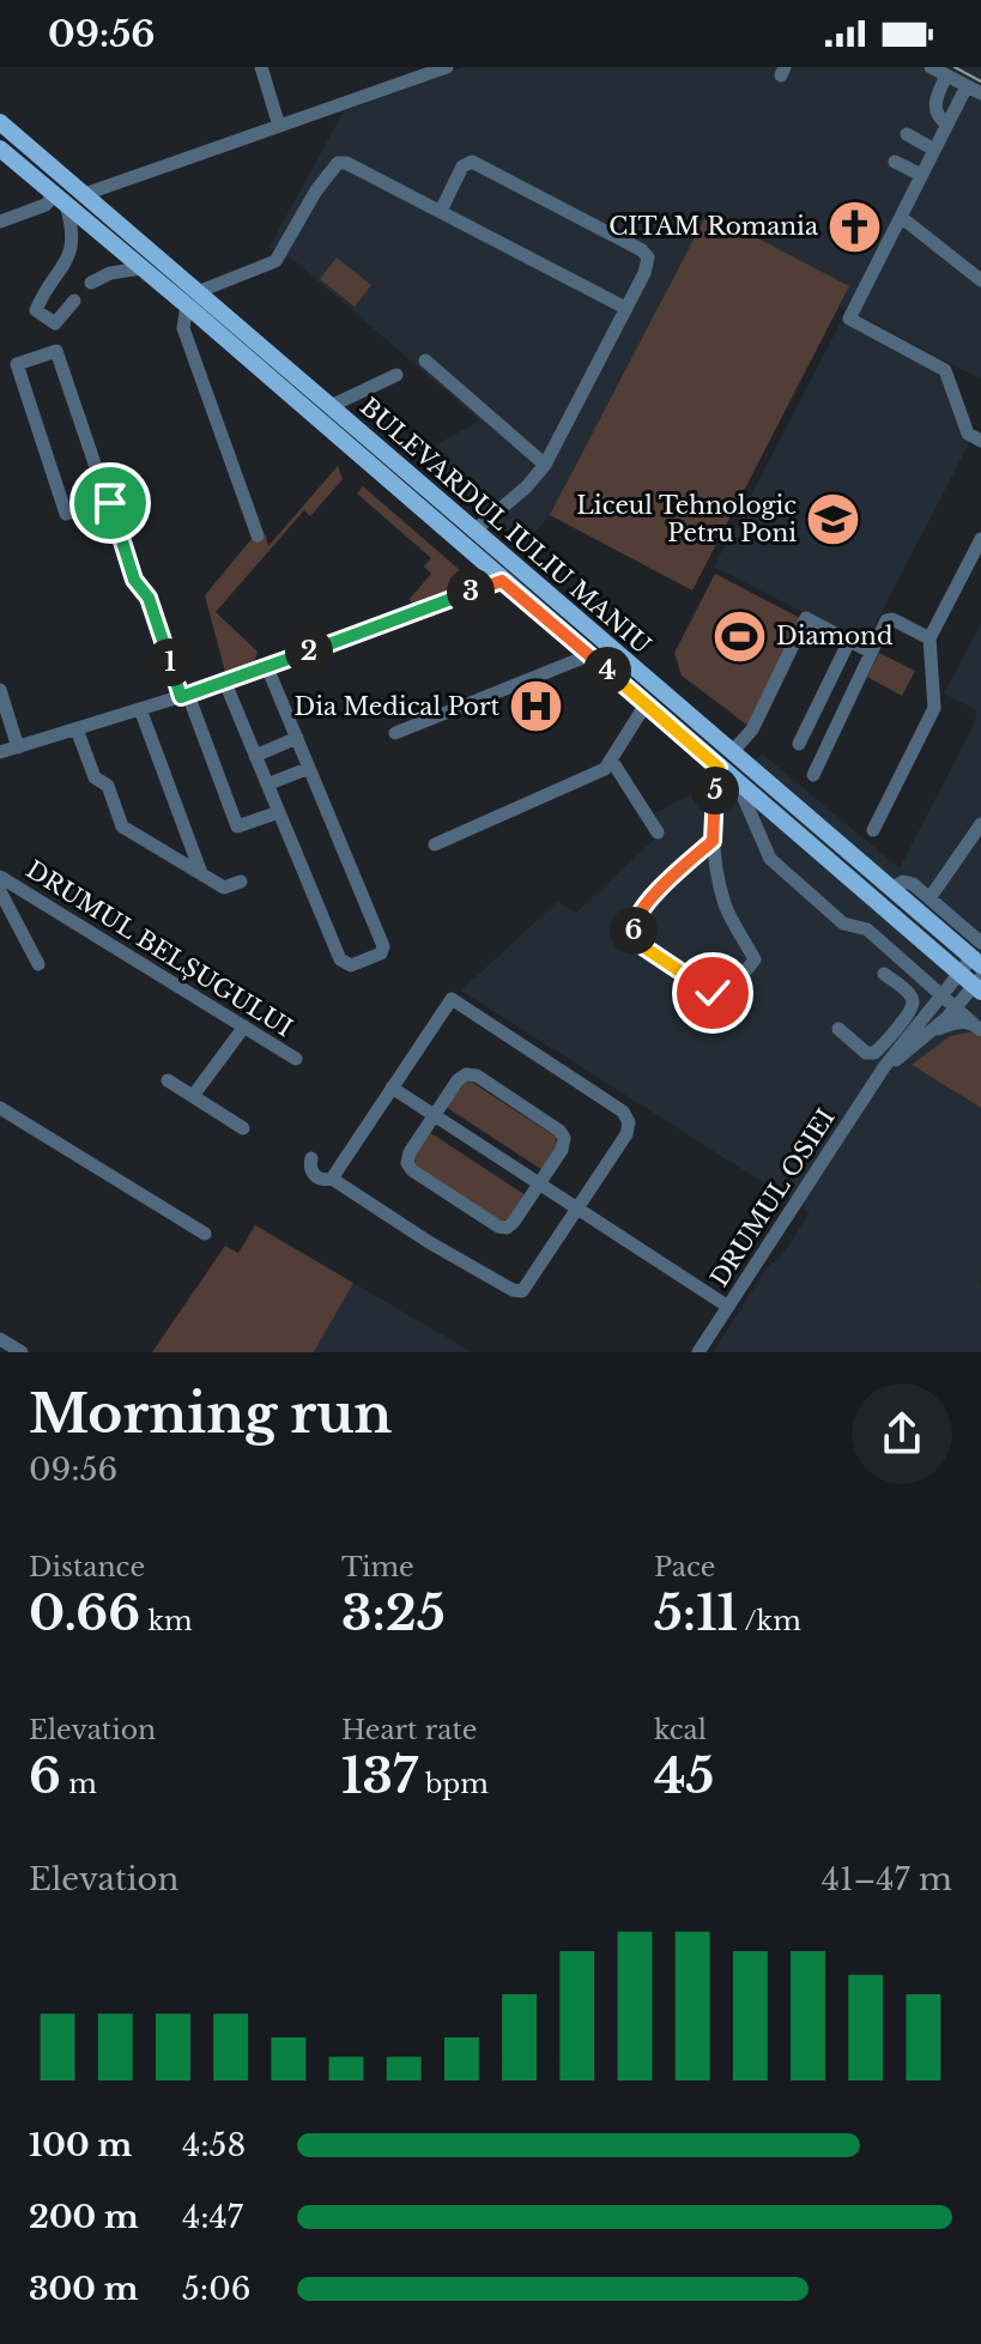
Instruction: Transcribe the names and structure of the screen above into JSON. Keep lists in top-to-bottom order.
{
  "streets": {
    "main road": ["BULEVARDUL IULIU MANIU"],
    "street": ["DRUMUL BELȘUGULUI", "DRUMUL OSIEI"]
  },
  "crossings": [
    ["BULEVARDUL IULIU MANIU", "DRUMUL OSIEI"]
  ],
  "places": {
    "church": ["CITAM Romania"],
    "school or university": ["Liceul Tehnologic Petru Poni"],
    "sports": ["Diamond"],
    "hospital": ["Dia Medical Port"]
  },
  "page": {
    "status": "09:56",
    "pins": [
      "3",
      "2",
      "1",
      "4",
      "5",
      "6"
    ],
    "heading": ["Morning run", "09:56"],
    "stats": [
      ["Distance", "0.66 km"],
      ["Time", "3:25"],
      ["Pace", "5:11 /km"],
      ["Elevation", "6 m"],
      ["Heart rate", "137 bpm"],
      ["kcal", "45"]
    ],
    "chart": ["Elevation", "41–47 m"],
    "list": [
      {
        "name": "100 m",
        "note": "4:58"
      },
      {
        "name": "200 m",
        "note": "4:47"
      },
      {
        "name": "300 m",
        "note": "5:06"
      }
    ]
  }
}
